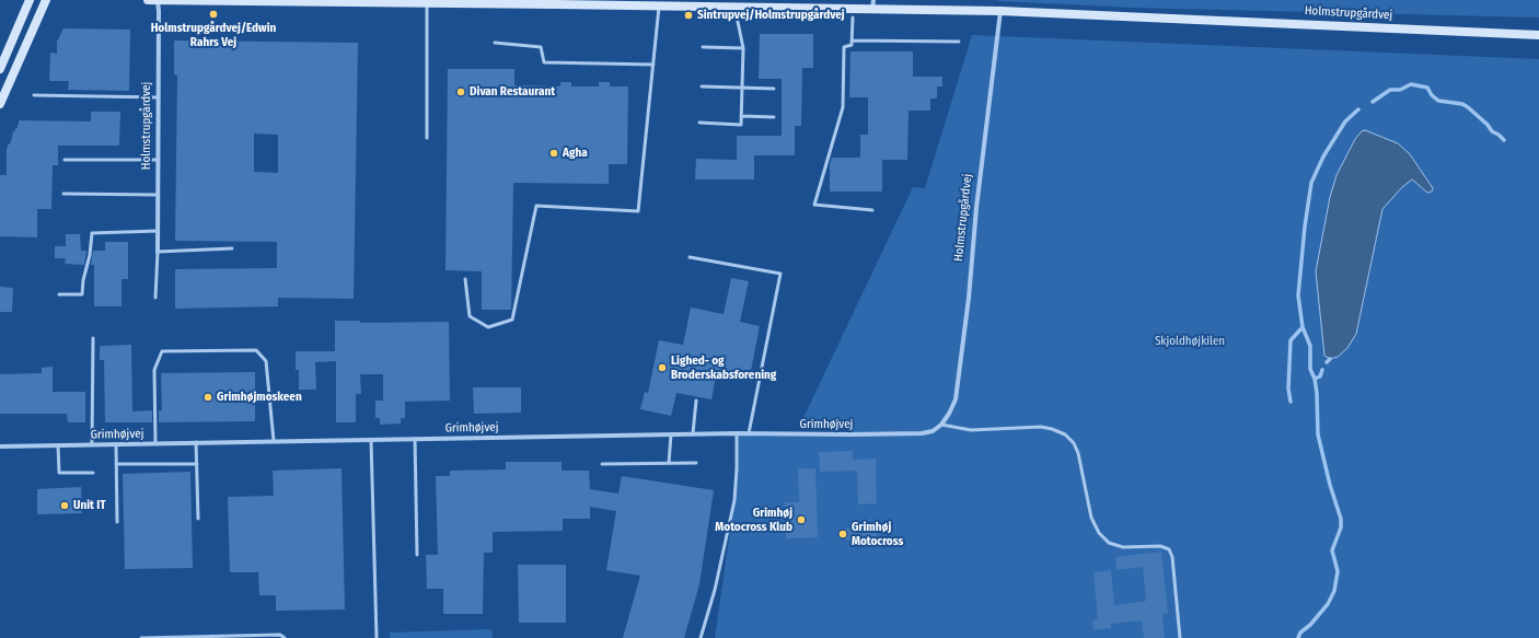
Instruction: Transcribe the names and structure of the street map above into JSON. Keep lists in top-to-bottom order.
{
  "streets": {
    "street": ["Holmstrupgårdvej", "Grimhøjvej"]
  },
  "crossings": [
    ["Holmstrupgårdvej", "Grimhøjvej"]
  ],
  "parks": ["Skjoldhøjkilen"],
  "places": [
    "Holmstrupgårdvej/Edwin Rahrs Vej",
    "Sintrupvej/Holmstrupgårdvej",
    "Divan Restaurant",
    "Agha",
    "Lighed- og Broderskabsforening",
    "Grimhøjmoskeen",
    "Unit IT",
    "Grimhøj Motocross Klub",
    "Grimhøj Motocross"
  ]
}
